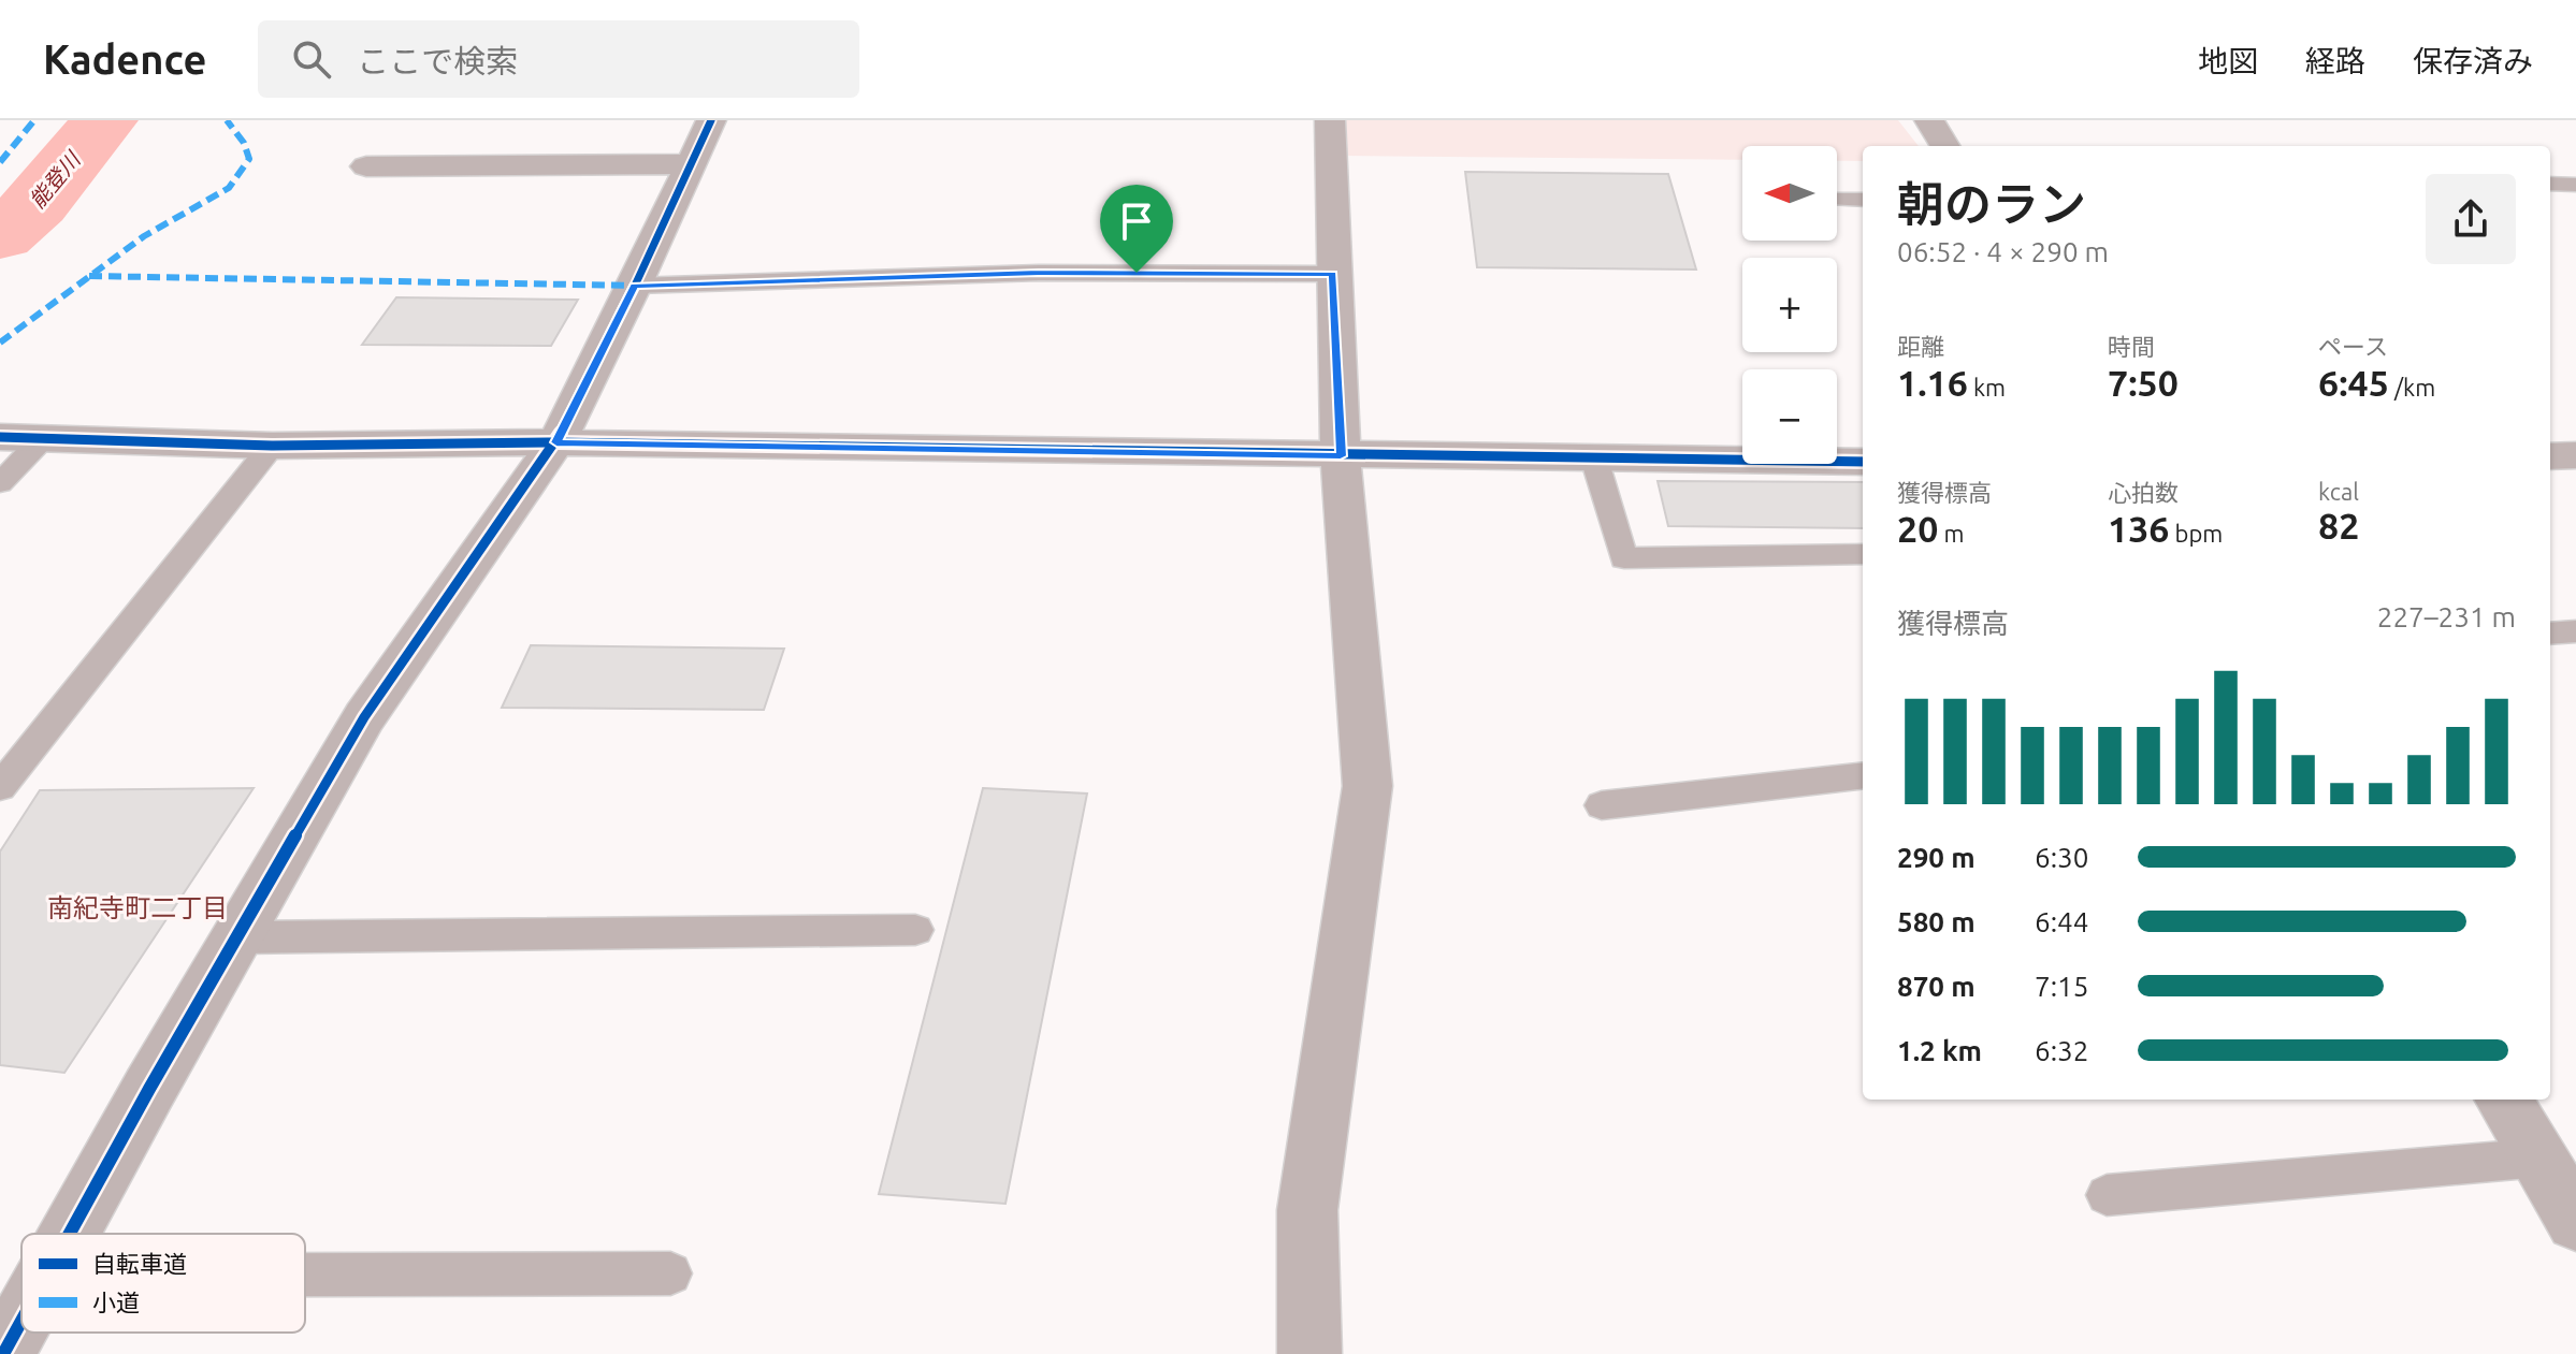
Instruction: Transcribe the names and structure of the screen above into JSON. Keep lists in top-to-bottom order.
{
  "districts": ["南紀寺町二丁目"],
  "water": ["能登川"],
  "legend": ["自転車道", "小道"],
  "north": "left",
  "page": {
    "header": "Kadence",
    "search": "ここで検索",
    "nav": ["地図", "経路", "保存済み"],
    "map_buttons": ["+", "−"],
    "heading": ["朝のラン", "06:52 · 4 × 290 m"],
    "stats": [
      ["距離", "1.16 km"],
      ["時間", "7:50"],
      ["ペース", "6:45 /km"],
      ["獲得標高", "20 m"],
      ["心拍数", "136 bpm"],
      ["kcal", "82"]
    ],
    "chart": ["獲得標高", "227–231 m"],
    "list": [
      {
        "name": "290 m",
        "note": "6:30"
      },
      {
        "name": "580 m",
        "note": "6:44"
      },
      {
        "name": "870 m",
        "note": "7:15"
      },
      {
        "name": "1.2 km",
        "note": "6:32"
      }
    ]
  }
}
